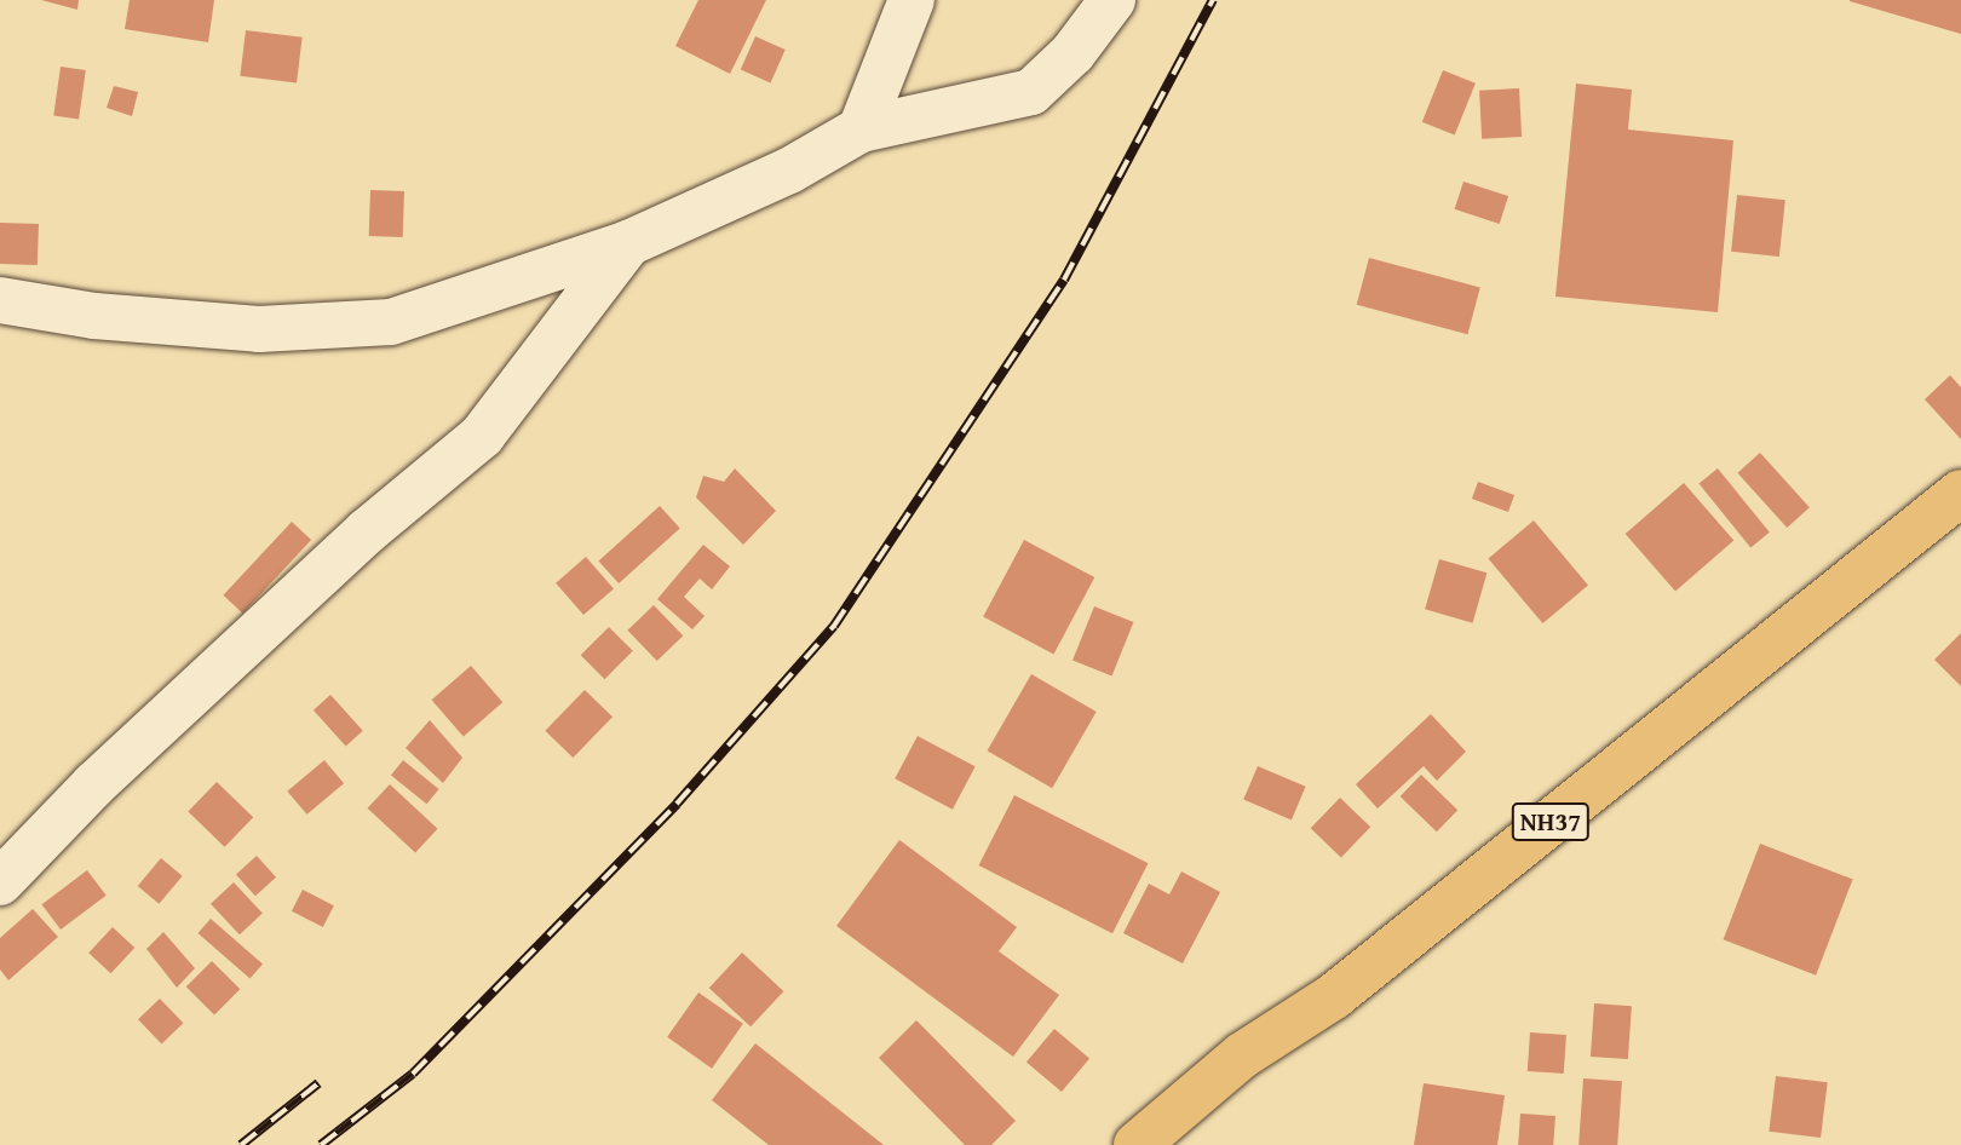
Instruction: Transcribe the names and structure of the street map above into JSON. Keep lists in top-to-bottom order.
{
  "streets": {
    "highway": ["NH37"]
  }
}
